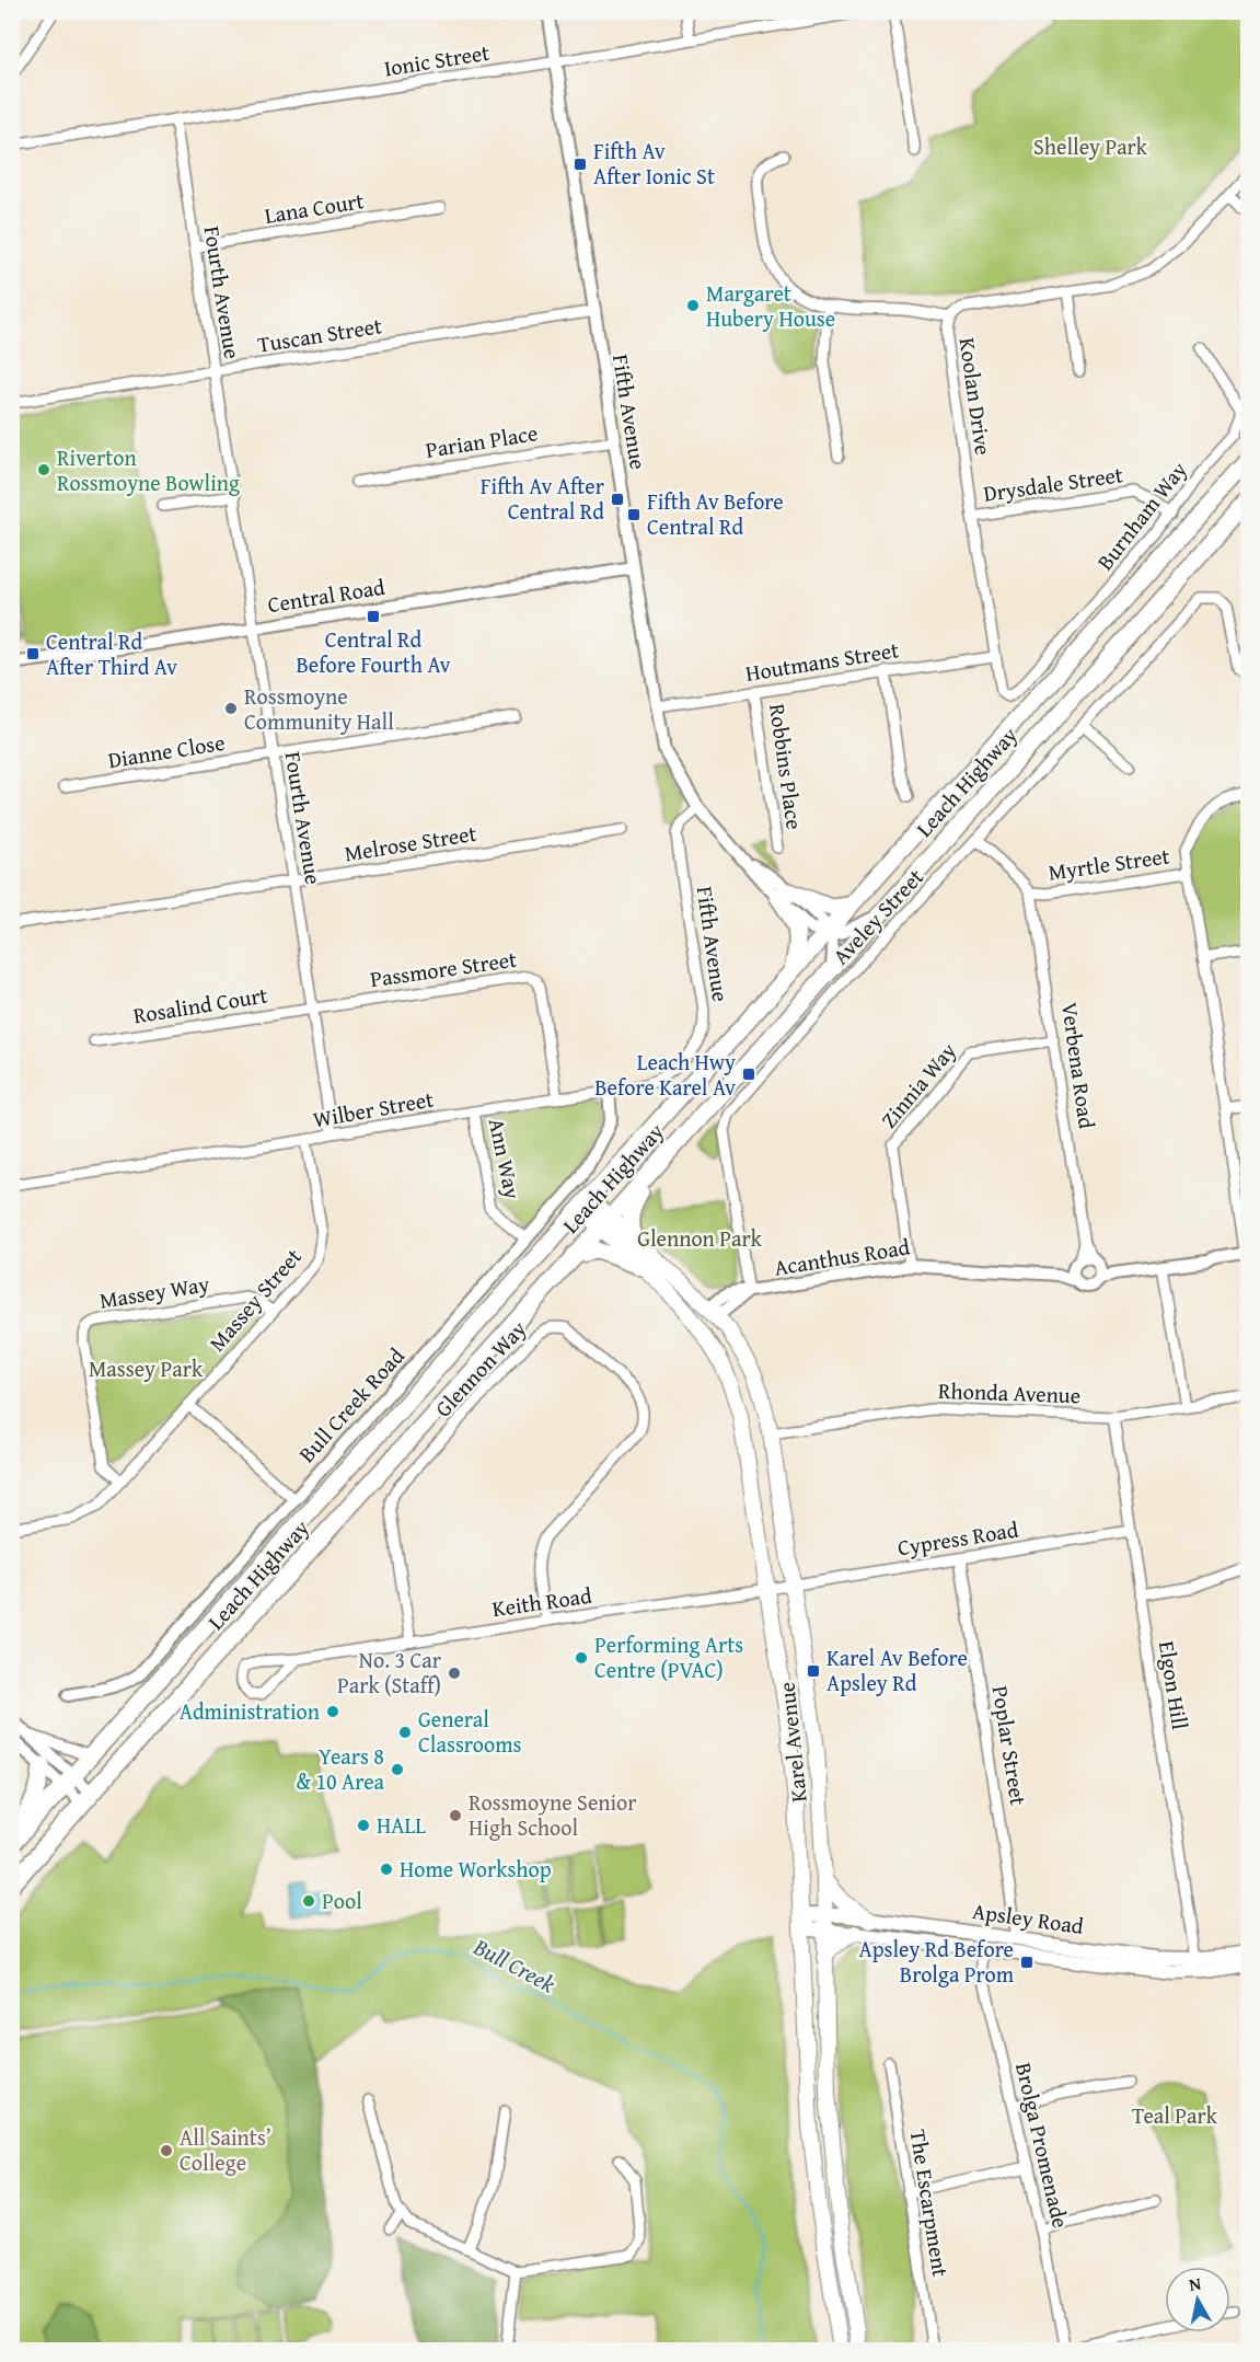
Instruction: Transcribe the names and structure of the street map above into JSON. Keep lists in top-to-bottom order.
{
  "streets": {
    "highway": ["Leach Highway"],
    "main road": ["Karel Avenue", "Apsley Road"],
    "street": [
      "Ionic Street",
      "Lana Court",
      "Fourth Avenue",
      "Tuscan Street",
      "Koolan Drive",
      "Fifth Avenue",
      "Parian Place",
      "Drysdale Street",
      "Burnham Way",
      "Central Road",
      "Houtmans Street",
      "Dianne Close",
      "Robbins Place",
      "Melrose Street",
      "Myrtle Street",
      "Aveley Street",
      "Passmore Street",
      "Rosalind Court",
      "Verbena Road",
      "Zinnia Way",
      "Wilber Street",
      "Ann Way",
      "Acanthus Road",
      "Massey Way",
      "Massey Street",
      "Glennon Way",
      "Rhonda Avenue",
      "Bull Creek Road",
      "Cypress Road",
      "Keith Road",
      "Elgon Hill",
      "Poplar Street",
      "Brolga Promenade",
      "The Escarpment"
    ]
  },
  "crossings": [
    ["Ionic Street", "Fourth Avenue"],
    ["Ionic Street", "Fifth Avenue"],
    ["Lana Court", "Fourth Avenue"],
    ["Fourth Avenue", "Tuscan Street"],
    ["Fourth Avenue", "Central Road"],
    ["Fourth Avenue", "Dianne Close"],
    ["Fourth Avenue", "Melrose Street"],
    ["Fourth Avenue", "Passmore Street"],
    ["Fourth Avenue", "Rosalind Court"],
    ["Fourth Avenue", "Wilber Street"],
    ["Tuscan Street", "Fifth Avenue"],
    ["Koolan Drive", "Drysdale Street"],
    ["Koolan Drive", "Burnham Way"],
    ["Koolan Drive", "Houtmans Street"],
    ["Fifth Avenue", "Parian Place"],
    ["Fifth Avenue", "Central Road"],
    ["Fifth Avenue", "Houtmans Street"],
    ["Fifth Avenue", "Leach Highway"],
    ["Fifth Avenue", "Wilber Street"],
    ["Drysdale Street", "Burnham Way"],
    ["Houtmans Street", "Robbins Place"],
    ["Leach Highway", "Karel Avenue"],
    ["Myrtle Street", "Aveley Street"],
    ["Myrtle Street", "Verbena Road"],
    ["Aveley Street", "Acanthus Road"],
    ["Passmore Street", "Rosalind Court"],
    ["Passmore Street", "Wilber Street"],
    ["Verbena Road", "Zinnia Way"],
    ["Verbena Road", "Acanthus Road"],
    ["Zinnia Way", "Acanthus Road"],
    ["Wilber Street", "Ann Way"],
    ["Wilber Street", "Massey Street"],
    ["Wilber Street", "Bull Creek Road"],
    ["Ann Way", "Bull Creek Road"],
    ["Acanthus Road", "Karel Avenue"],
    ["Massey Way", "Massey Street"],
    ["Glennon Way", "Keith Road"],
    ["Rhonda Avenue", "Elgon Hill"],
    ["Rhonda Avenue", "Karel Avenue"],
    ["Cypress Road", "Keith Road"],
    ["Cypress Road", "Elgon Hill"],
    ["Cypress Road", "Karel Avenue"],
    ["Cypress Road", "Poplar Street"],
    ["Keith Road", "Karel Avenue"],
    ["Elgon Hill", "Apsley Road"],
    ["Karel Avenue", "Apsley Road"],
    ["Poplar Street", "Apsley Road"],
    ["Apsley Road", "Brolga Promenade"]
  ],
  "water": ["Bull Creek"],
  "parks": [
    "Shelley Park",
    "Glennon Park",
    "Massey Park",
    "Teal Park"
  ],
  "places": {
    "transit": [
      "Fifth Av After Ionic St",
      "Fifth Av After Central Rd",
      "Fifth Av Before Central Rd",
      "Central Rd Before Fourth Av",
      "Central Rd After Third Av",
      "Leach Hwy Before Karel Av",
      "Karel Av Before Apsley Rd",
      "Apsley Rd Before Brolga Prom"
    ],
    "other": [
      "Margaret Hubery House",
      "Riverton Rossmoyne Bowling",
      "Rossmoyne Community Hall",
      "Performing Arts Centre (PVAC)",
      "No. 3 Car Park (Staff)",
      "Administration",
      "General Classrooms",
      "Years 8 & 10 Area",
      "Rossmoyne Senior High School",
      "HALL",
      "Home Workshop",
      "Pool",
      "All Saints’ College"
    ]
  },
  "north": "top"
}
